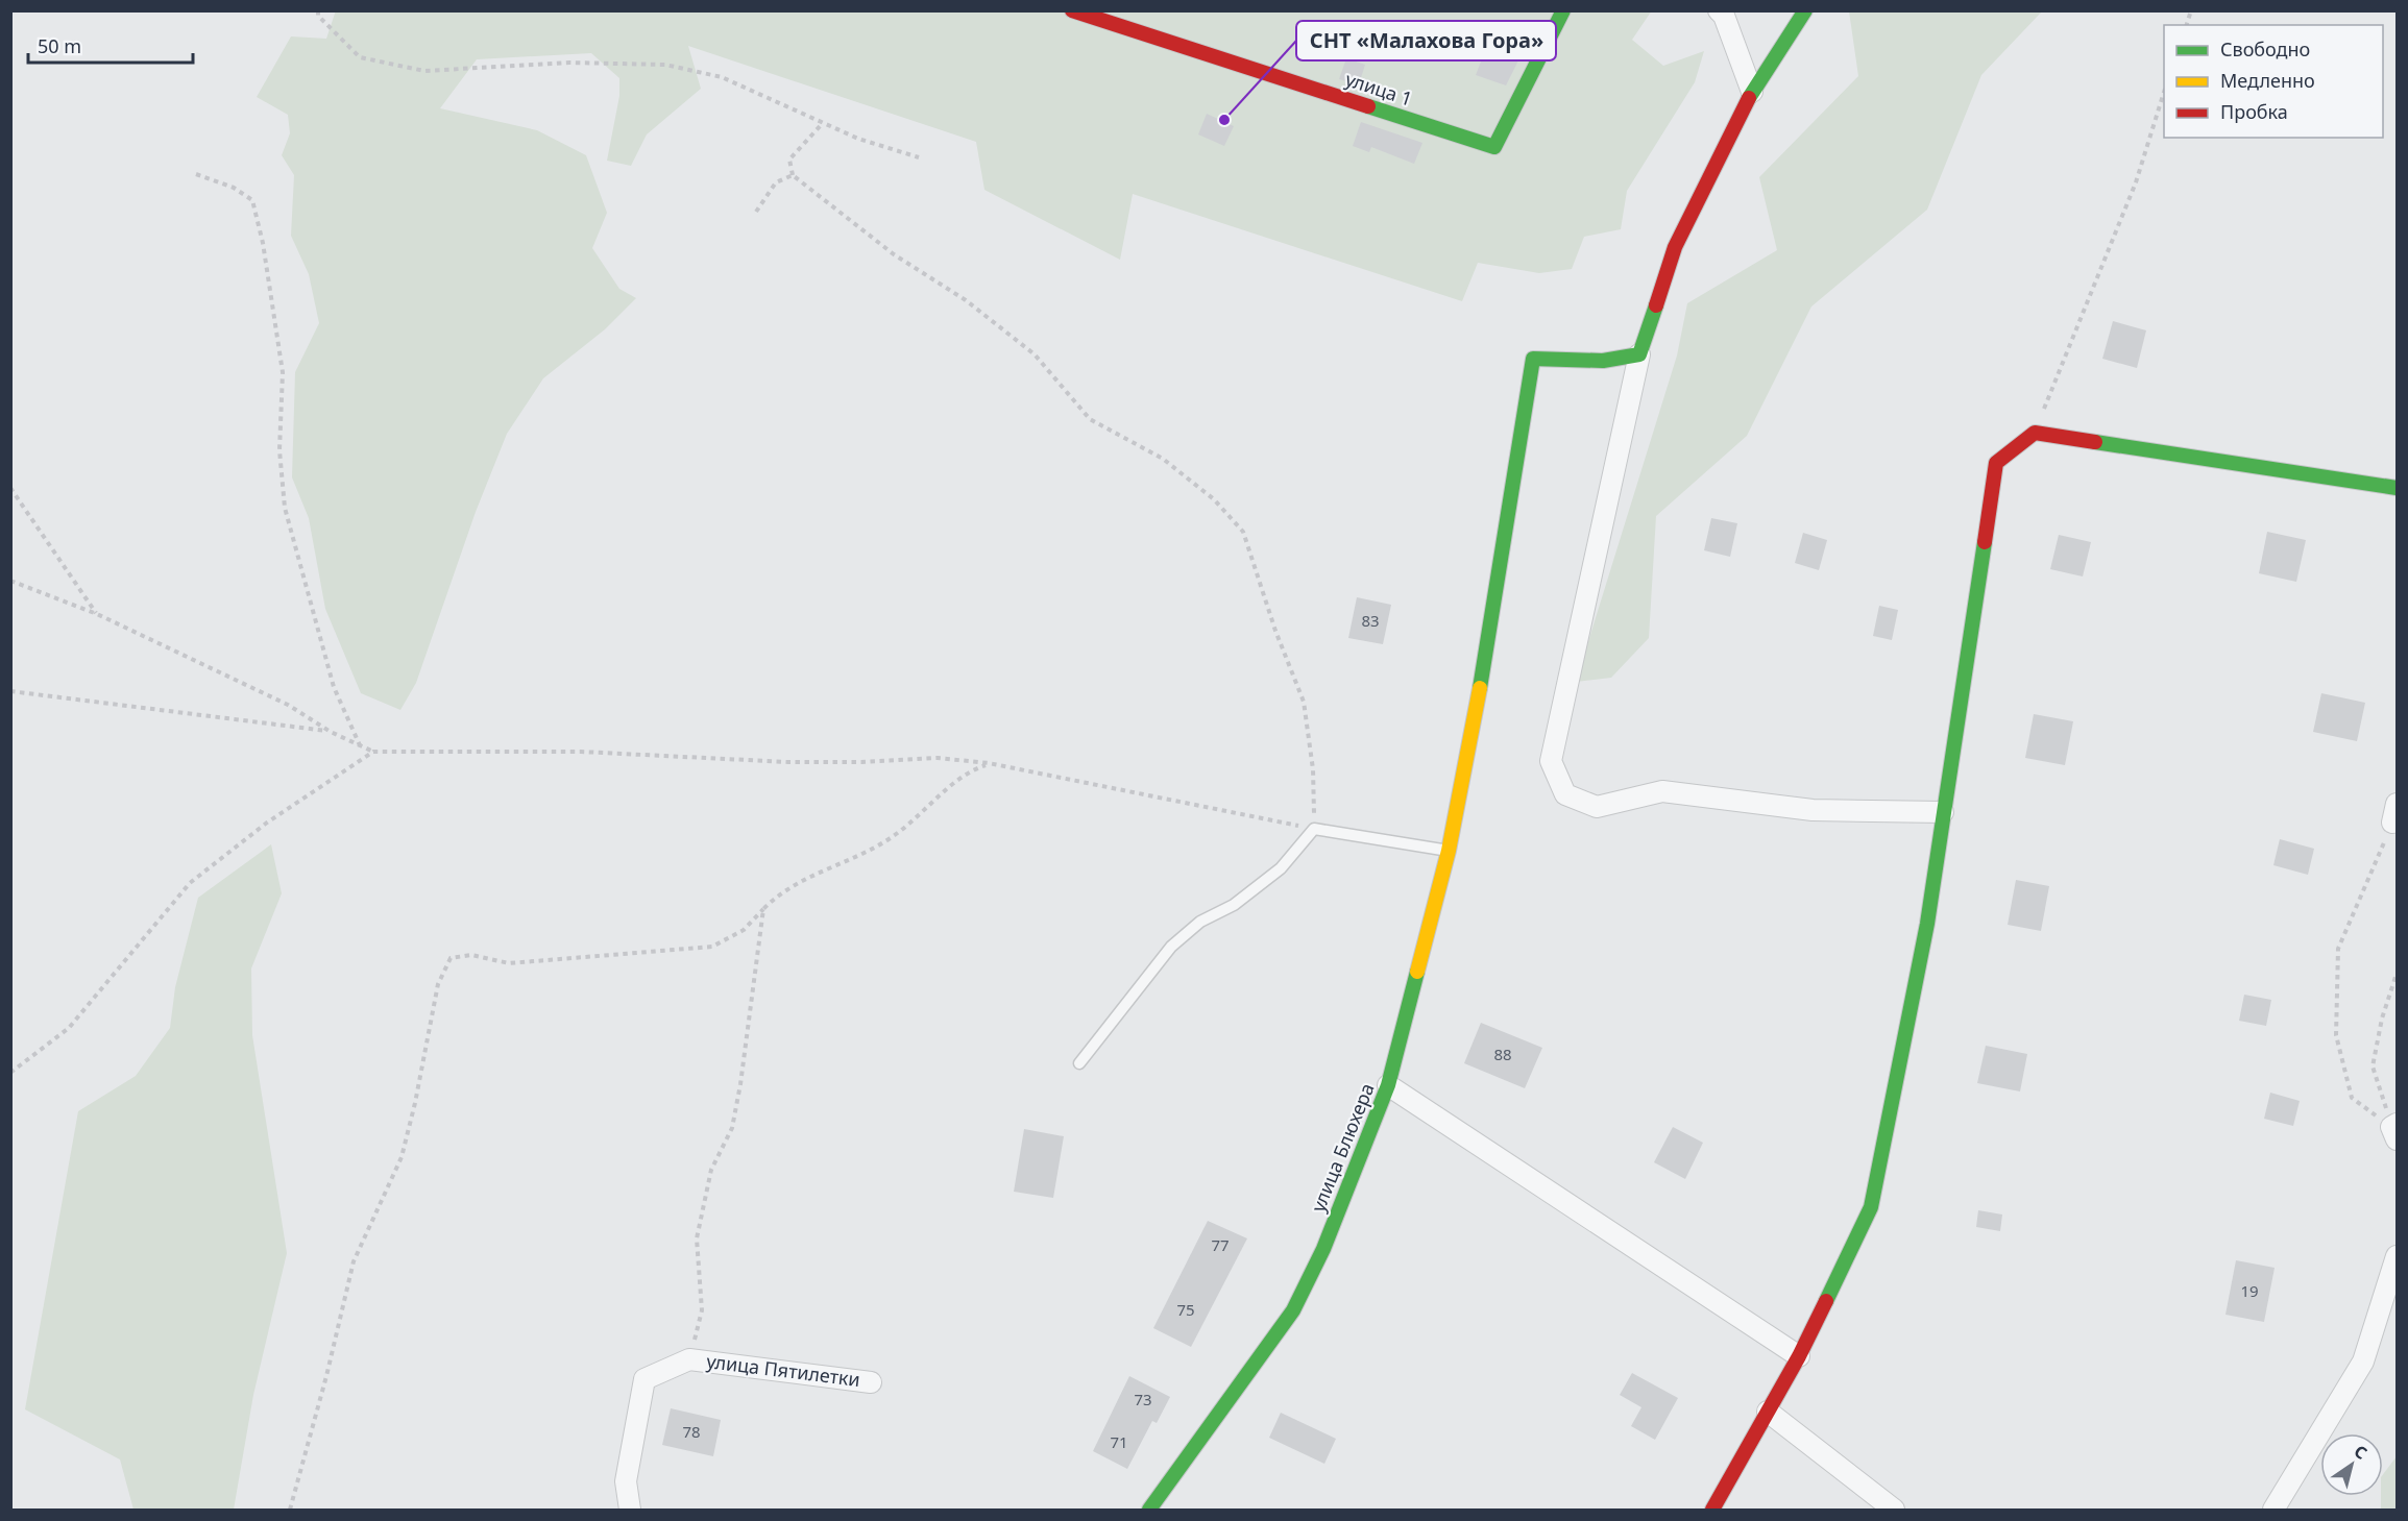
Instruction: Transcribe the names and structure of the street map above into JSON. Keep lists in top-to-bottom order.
{
  "streets": {
    "street": ["улица 1", "улица Блюхера", "улица Пятилетки"]
  },
  "places": ["СНТ «Малахова Гора»"],
  "house_numbers": [
    "83",
    "88",
    "77",
    "19",
    "75",
    "73",
    "78",
    "71"
  ],
  "legend": ["Свободно", "Медленно", "Пробка"],
  "scale_bar": "50 m",
  "north": "top right"
}
